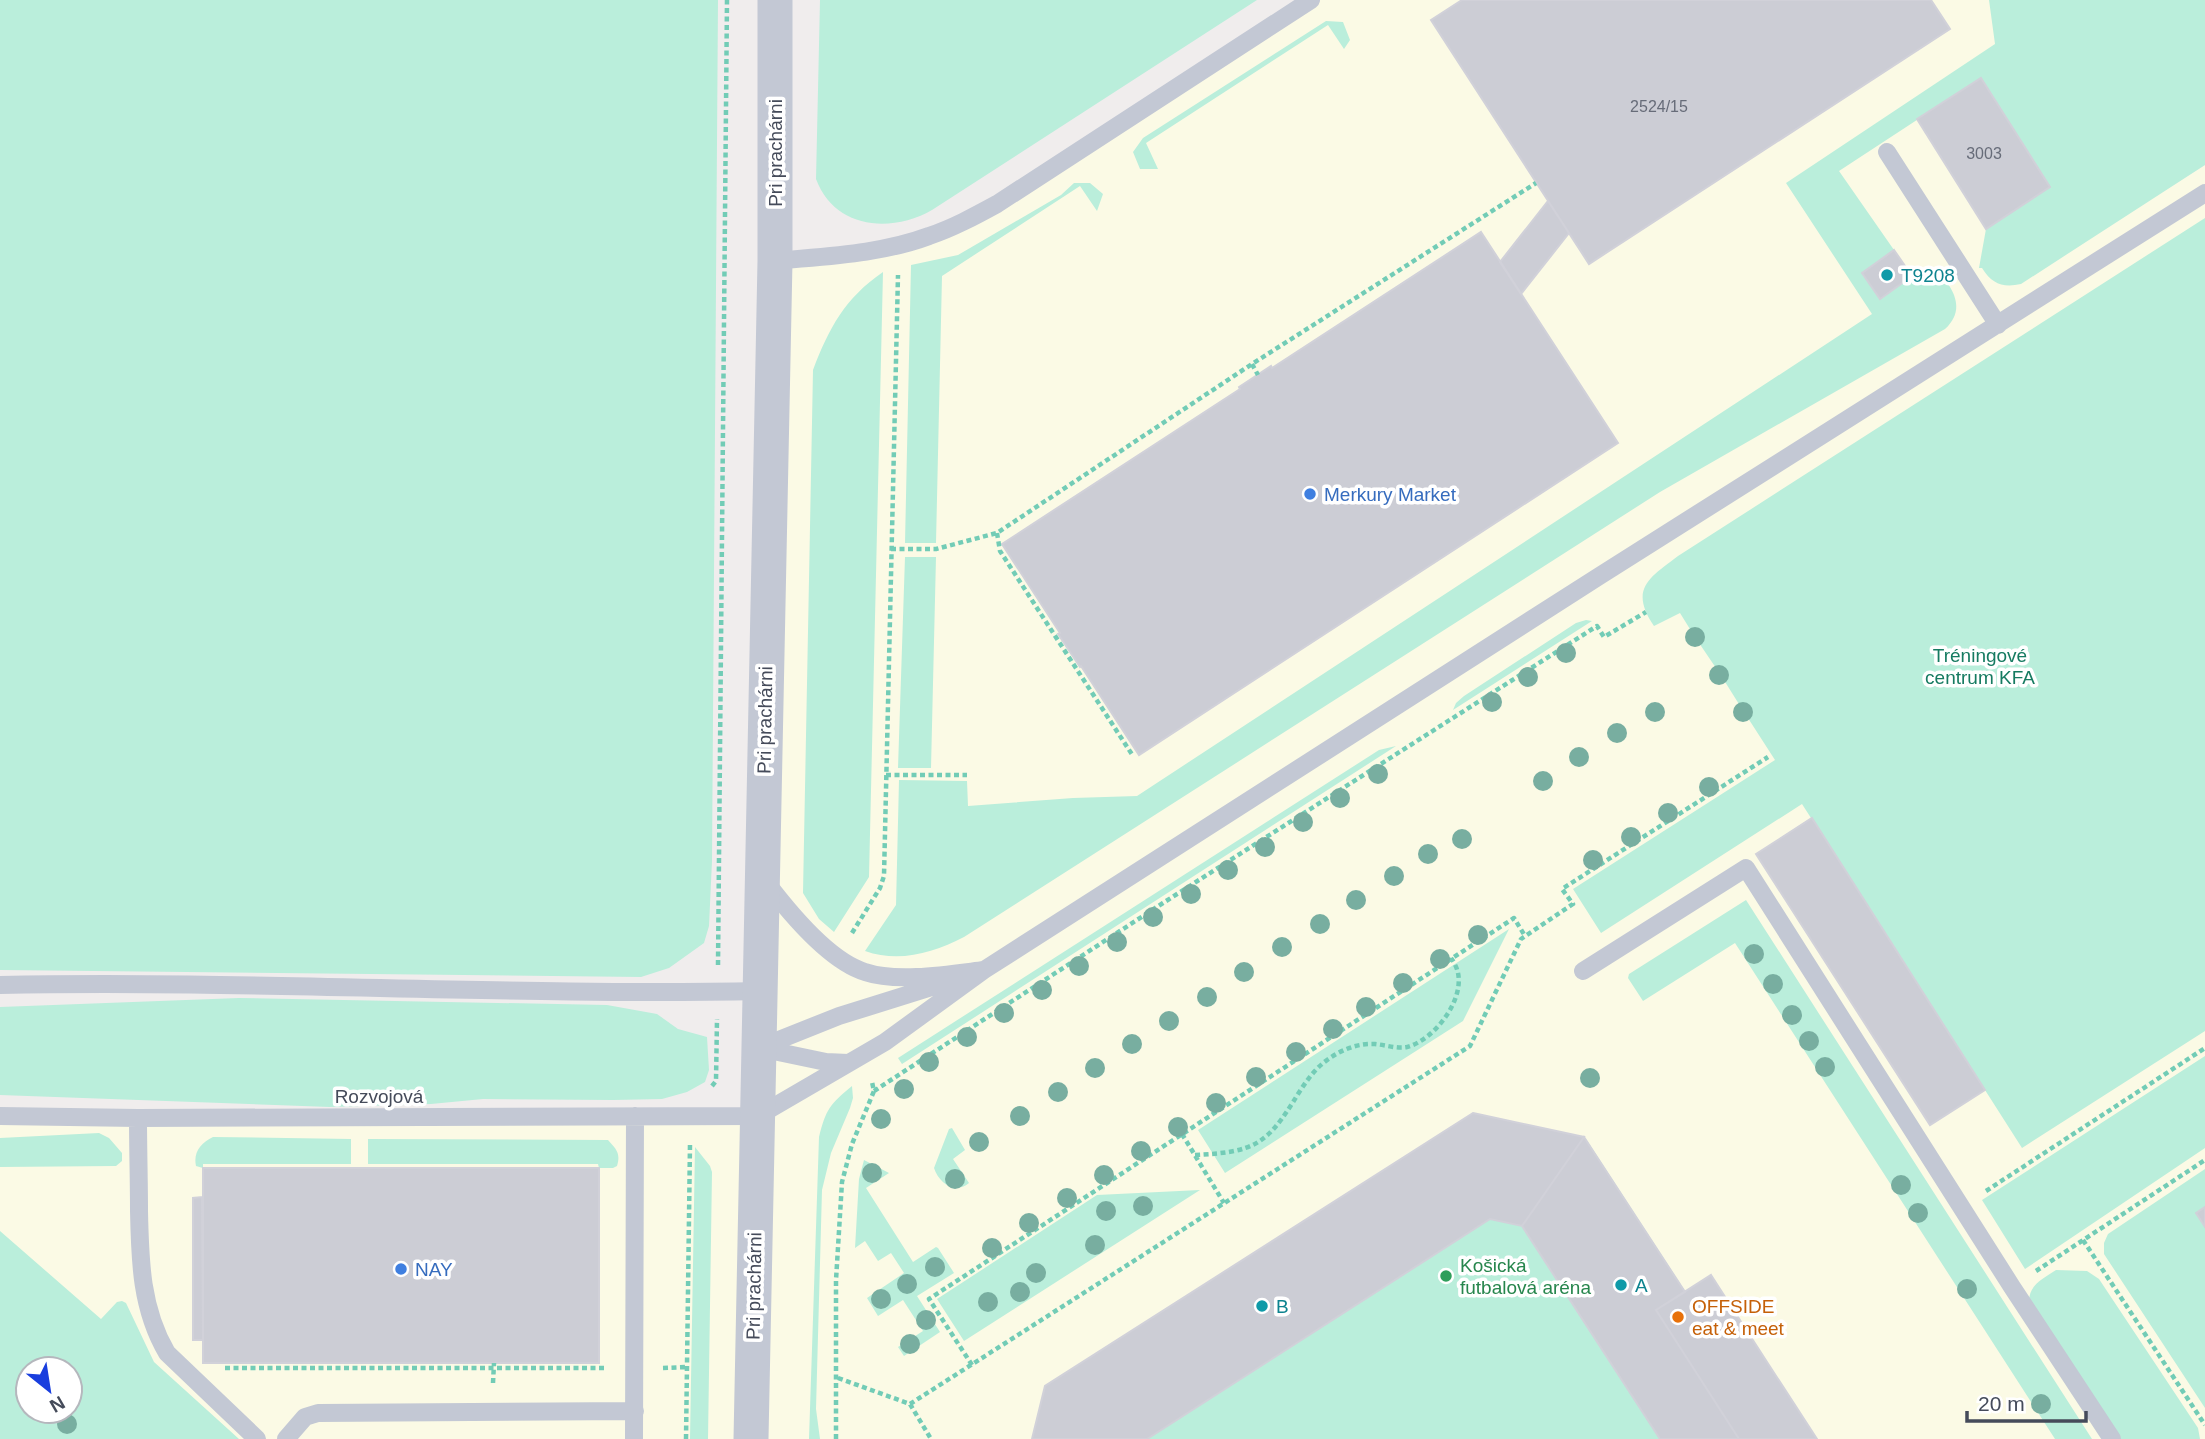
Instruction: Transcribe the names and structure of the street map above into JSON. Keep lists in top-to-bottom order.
{
  "streets": {
    "street": ["Pri prachárni"],
    "lane": ["Rozvojová"]
  },
  "crossings": [
    ["Pri prachárni", "Rozvojová"]
  ],
  "parks": ["Tréningové centrum KFA"],
  "places": [
    "T9208",
    "Merkury Market",
    "NAY",
    "Košická futbalová aréna",
    "A",
    "B",
    "OFFSIDE eat & meet"
  ],
  "house_numbers": ["2524/15", "3003"],
  "scale_bar": "20 m",
  "north": "bottom right"
}
